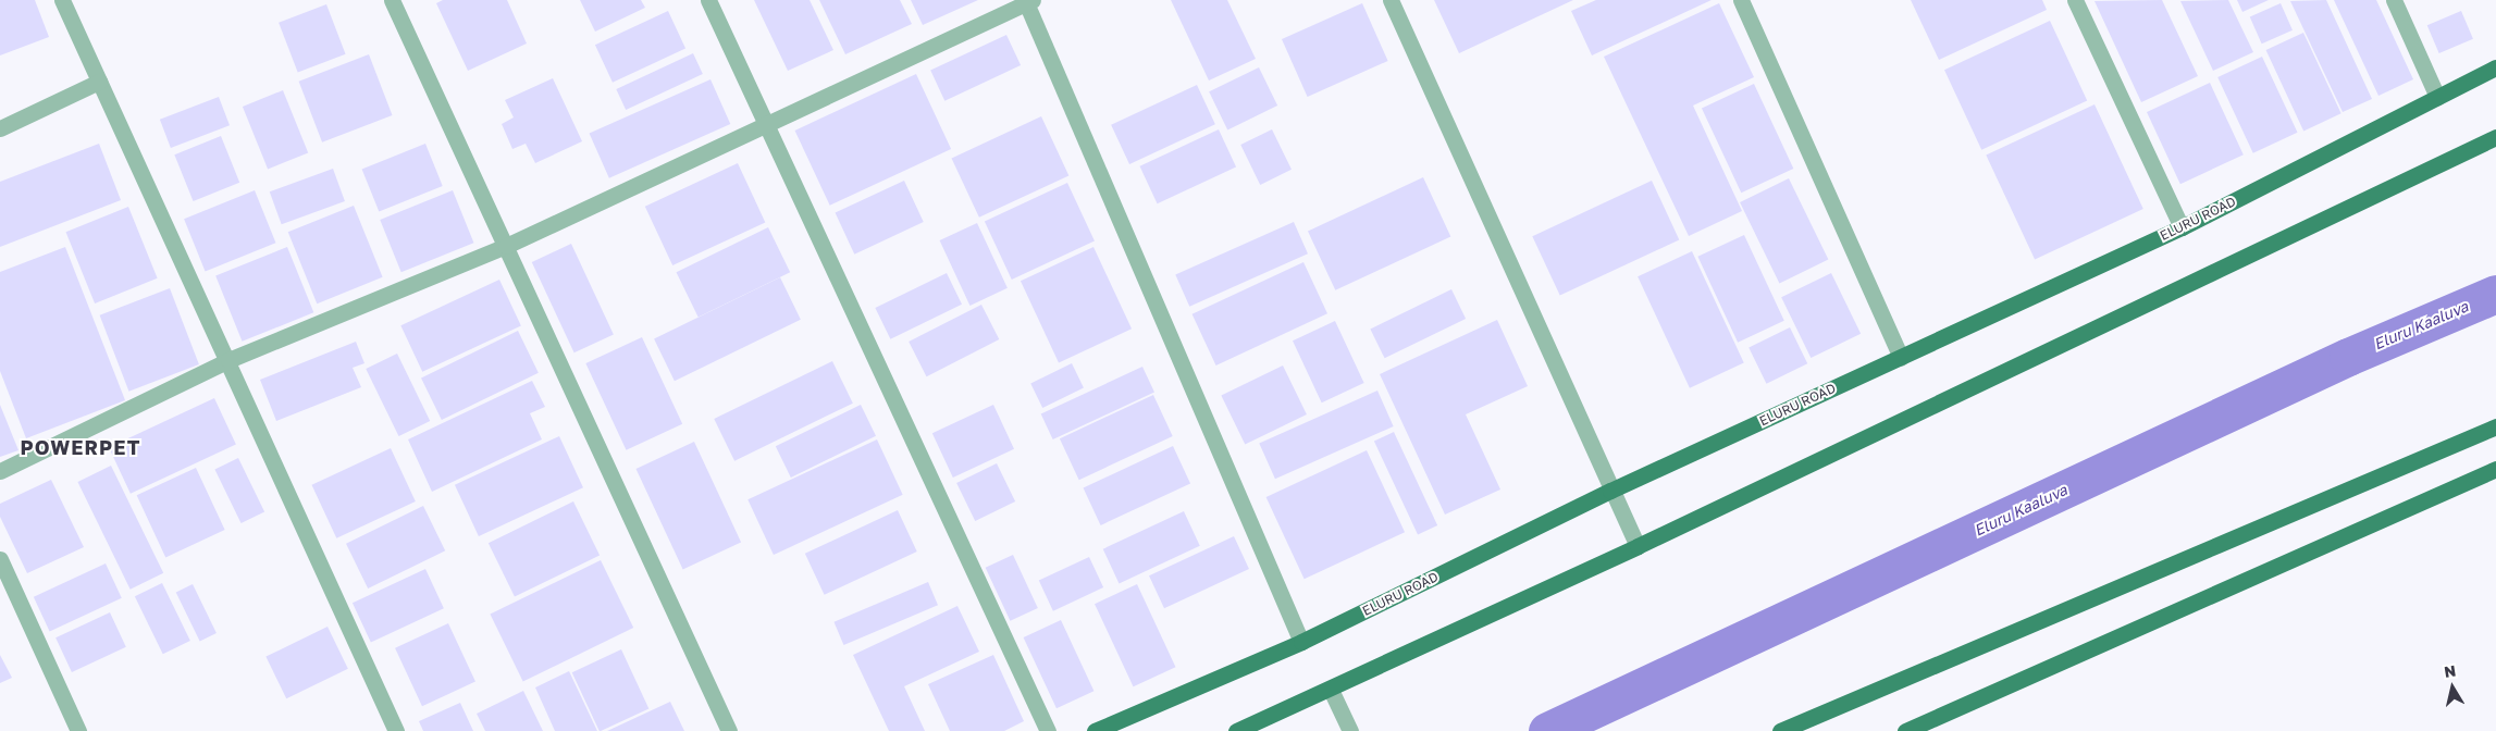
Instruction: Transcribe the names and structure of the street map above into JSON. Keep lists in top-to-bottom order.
{
  "streets": {
    "main road": ["ELURU ROAD"]
  },
  "districts": ["POWERPET"],
  "water": ["Eluru Kaaluva"],
  "north": "top"
}
